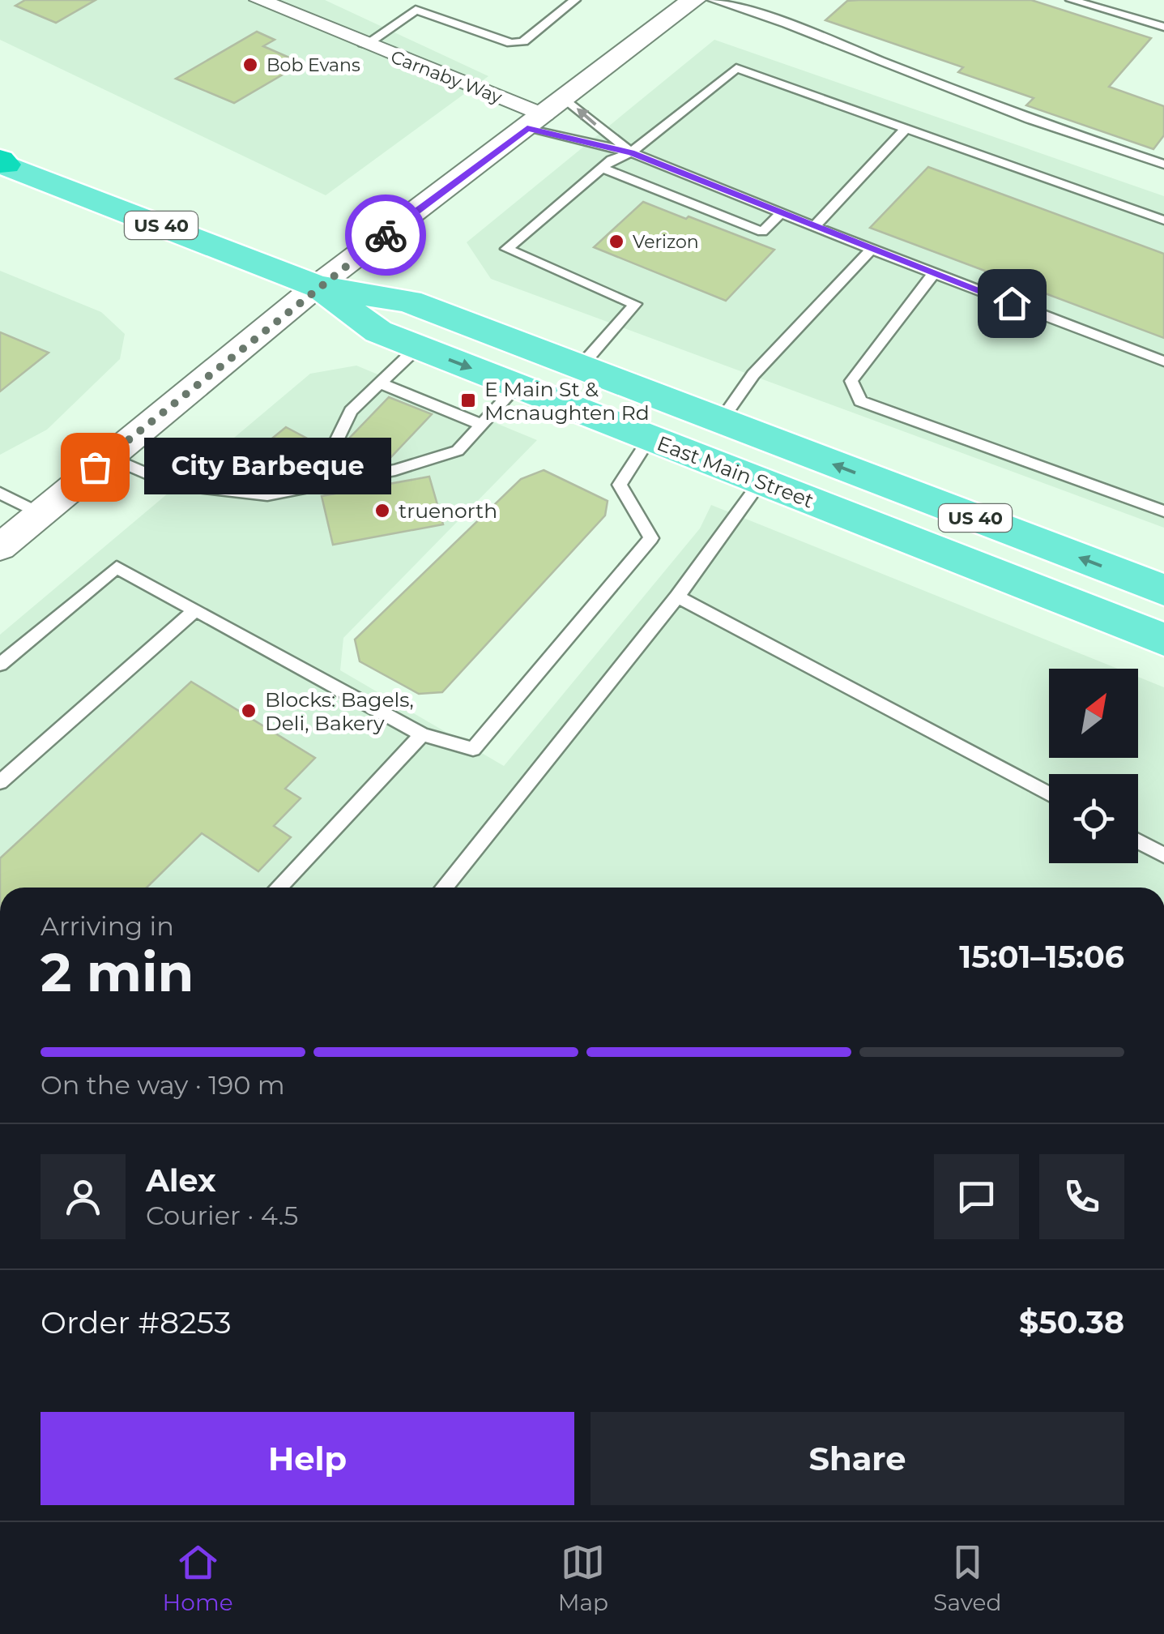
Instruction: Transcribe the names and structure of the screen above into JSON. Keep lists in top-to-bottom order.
{
  "streets": {
    "main road": ["US 40", "East Main Street"],
    "street": ["Carnaby Way"]
  },
  "places": {
    "other": [
      "Bob Evans",
      "Verizon",
      "City Barbeque",
      "truenorth",
      "Blocks: Bagels, Deli, Bakery"
    ],
    "transit": ["E Main St & Mcnaughten Rd"]
  },
  "north": "top right",
  "page": {
    "bubble": "City Barbeque",
    "heading": ["2 min", "Arriving in", "15:01–15:06"],
    "panel": [
      "Alex",
      "Courier · 4.5",
      "Order #8253",
      "$50.38"
    ],
    "bar": "On the way · 190 m",
    "buttons": ["Help", "Share"],
    "tabs": ["Home", "Map", "Saved"]
  }
}
